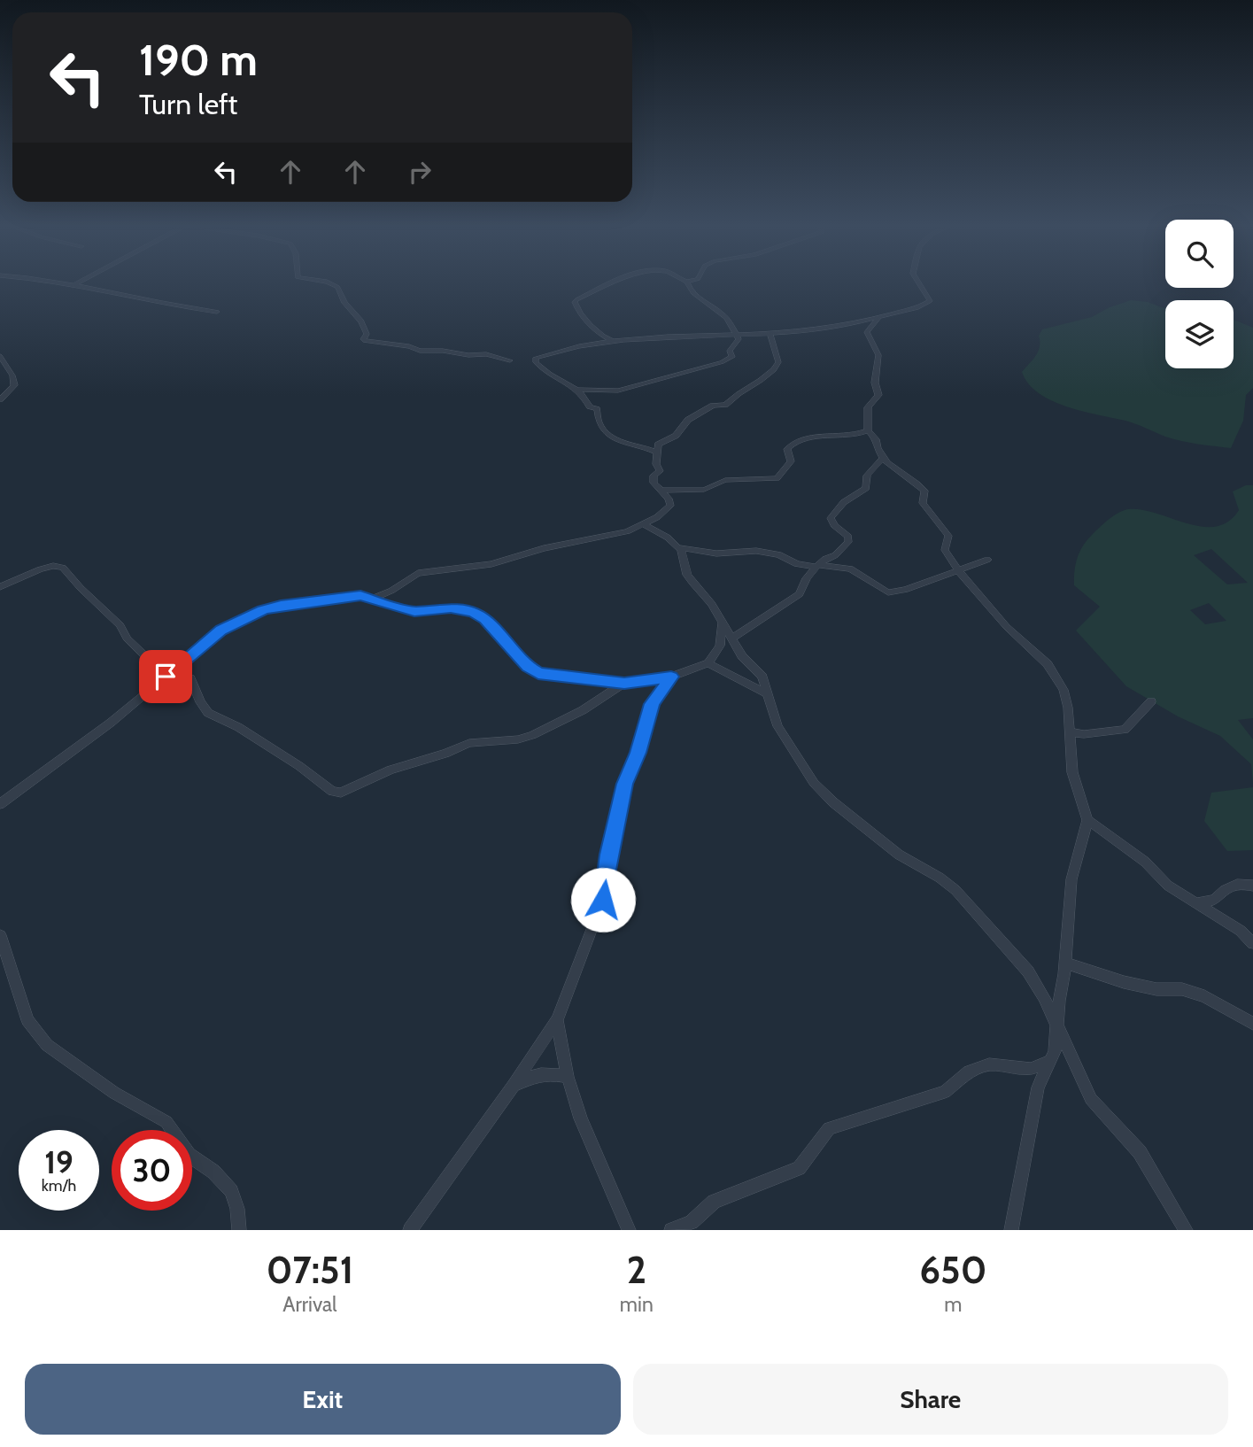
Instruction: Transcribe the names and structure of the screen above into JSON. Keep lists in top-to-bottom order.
{
  "page": {
    "turn": ["190 m", "Turn left"],
    "speed": "19 km/h",
    "limit": "30",
    "eta": [
      "07:51",
      "Arrival",
      "2",
      "min",
      "650",
      "m"
    ],
    "buttons": ["Exit", "Share"]
  }
}
